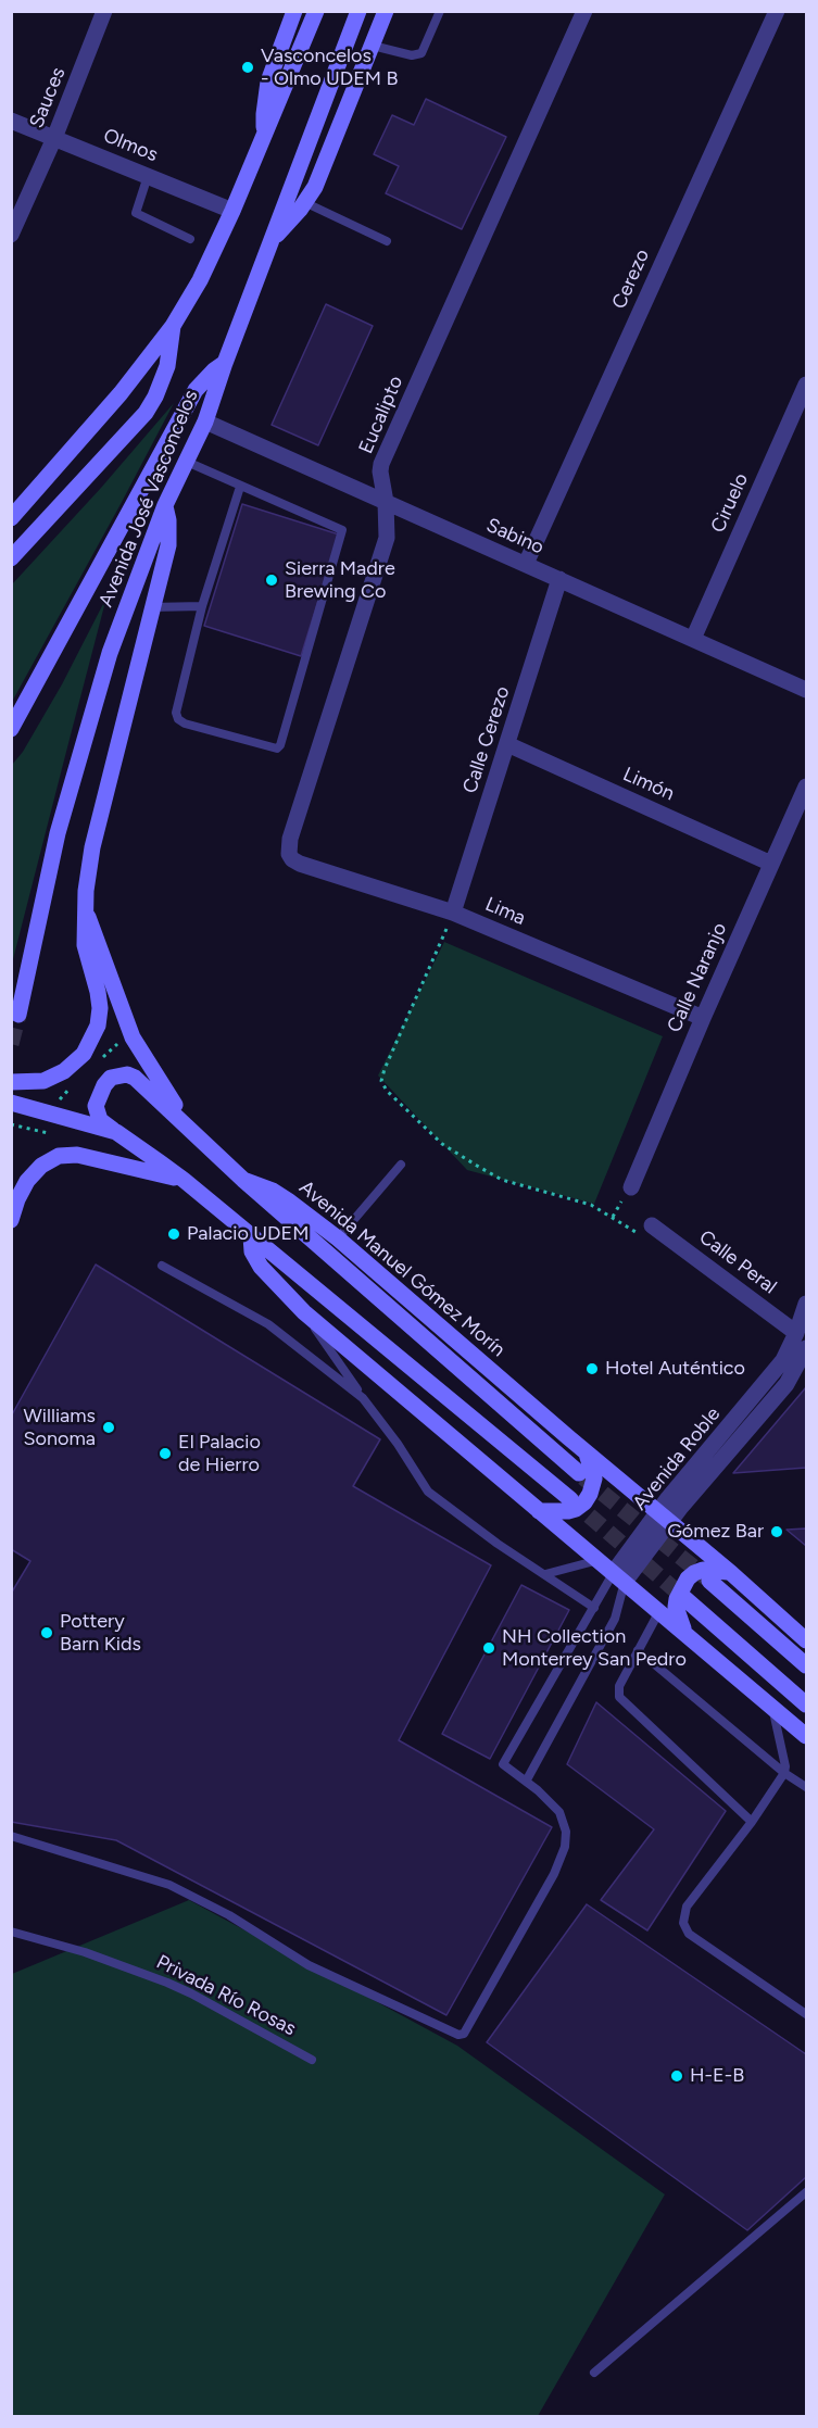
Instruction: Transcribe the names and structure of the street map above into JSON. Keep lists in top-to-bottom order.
{
  "streets": {
    "main road": ["Avenida José Vasconcelos", "Avenida Manuel Gómez Morín"],
    "street": [
      "Sauces",
      "Olmos",
      "Cerezo",
      "Eucalipto",
      "Ciruelo",
      "Sabino",
      "Calle Cerezo",
      "Limón",
      "Lima",
      "Calle Naranjo",
      "Calle Peral",
      "Avenida Roble"
    ],
    "lane": ["Privada Río Rosas"]
  },
  "crossings": [
    ["Sauces", "Olmos"],
    ["Cerezo", "Sabino"],
    ["Eucalipto", "Sabino"],
    ["Eucalipto", "Lima"],
    ["Avenida José Vasconcelos", "Sabino"],
    ["Ciruelo", "Sabino"],
    ["Sabino", "Calle Cerezo"],
    ["Calle Cerezo", "Limón"],
    ["Calle Cerezo", "Lima"],
    ["Limón", "Calle Naranjo"],
    ["Lima", "Calle Naranjo"],
    ["Calle Peral", "Avenida Roble"],
    ["Avenida Manuel Gómez Morín", "Avenida Roble"]
  ],
  "places": [
    "Vasconcelos - Olmo UDEM B",
    "Sierra Madre Brewing Co",
    "Palacio UDEM",
    "Hotel Auténtico",
    "Williams Sonoma",
    "El Palacio de Hierro",
    "Gómez Bar",
    "Pottery Barn Kids",
    "NH Collection Monterrey San Pedro",
    "H-E-B"
  ]
}
